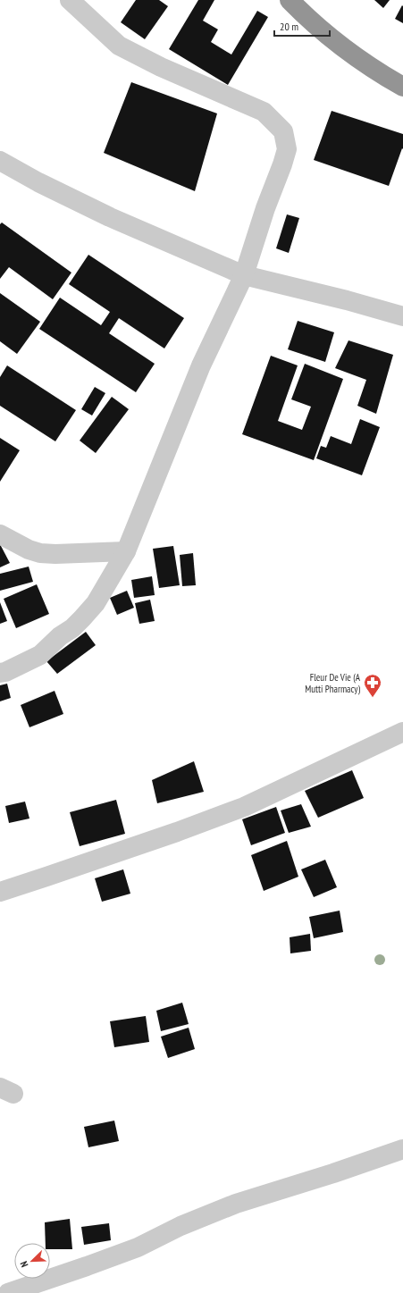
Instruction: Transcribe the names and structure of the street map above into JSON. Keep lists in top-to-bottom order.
{
  "places": {
    "pharmacy": ["Fleur De Vie (A Mutti Pharmacy)"]
  },
  "scale_bar": "20 m",
  "north": "bottom left"
}
